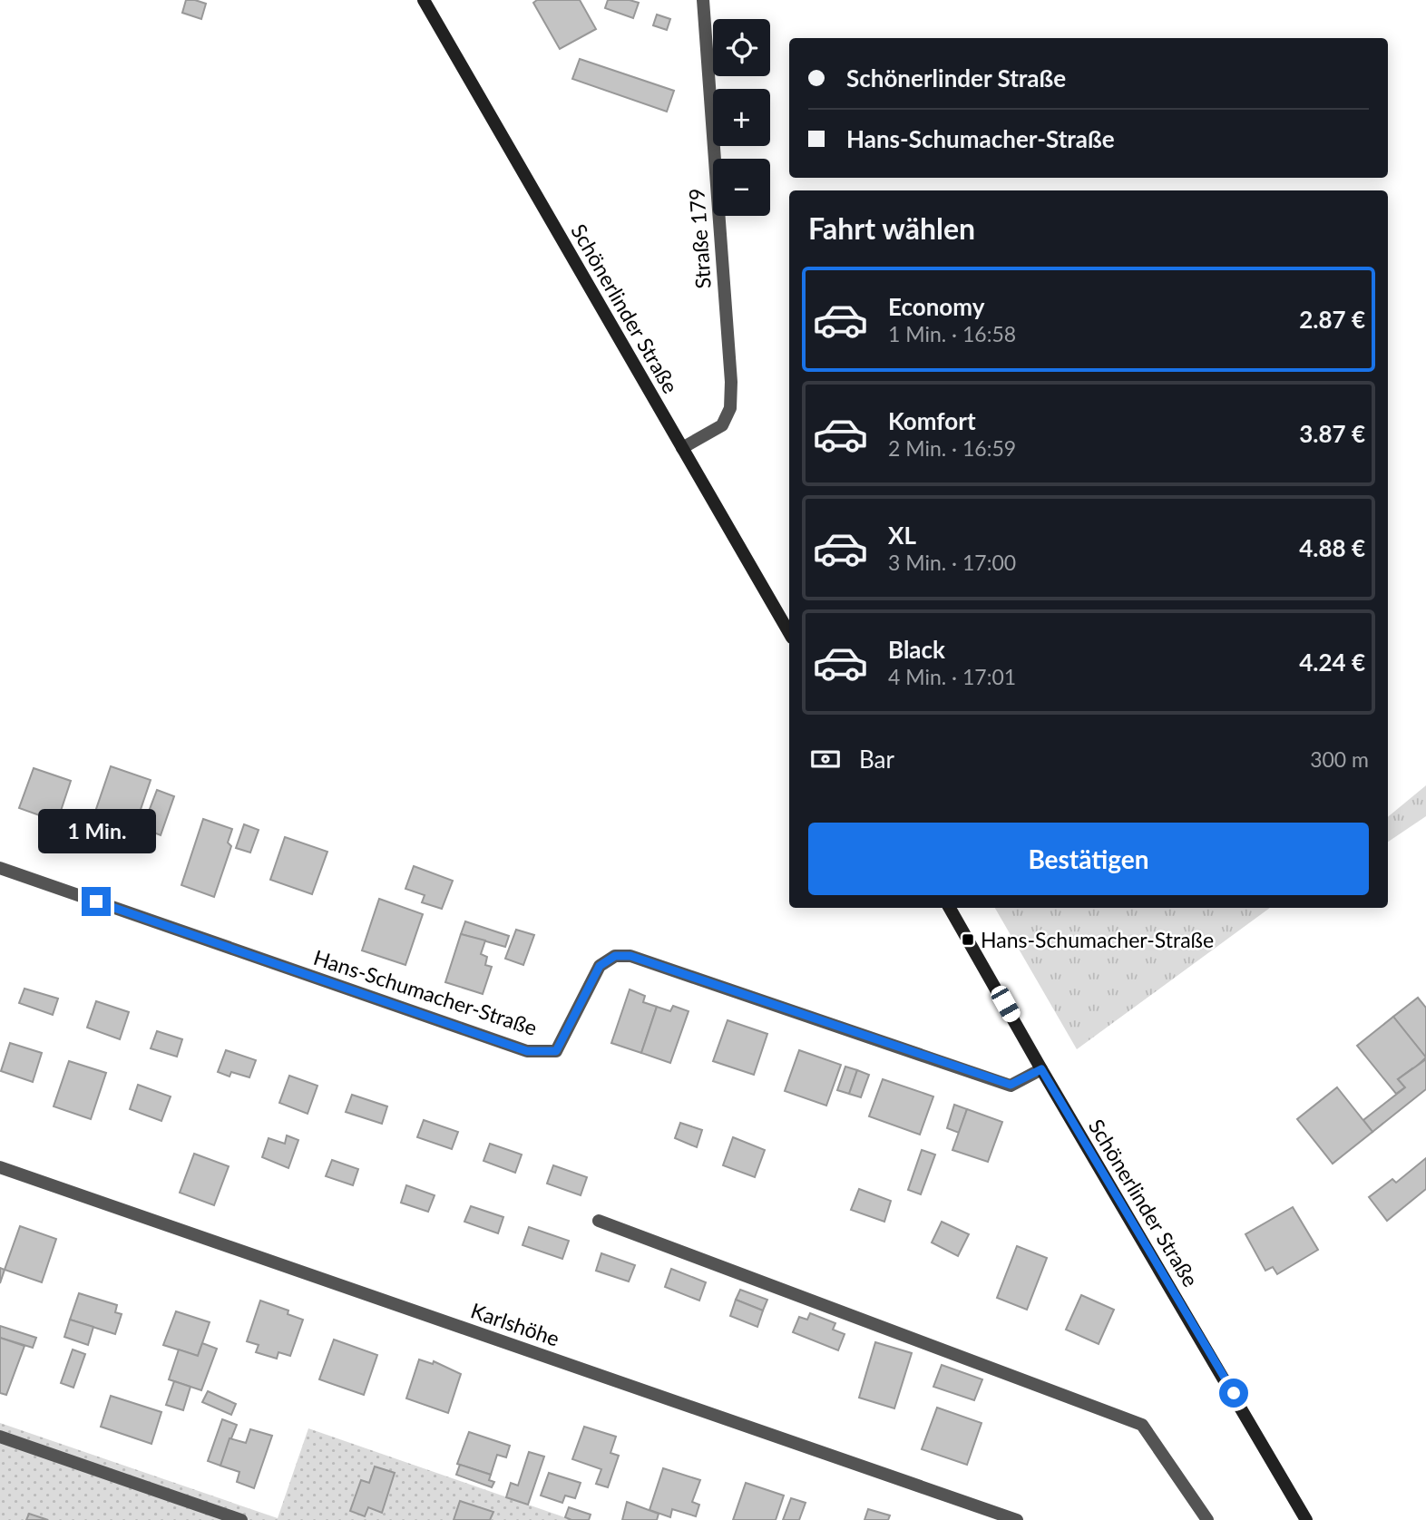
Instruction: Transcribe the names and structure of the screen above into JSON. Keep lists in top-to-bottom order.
{
  "streets": {
    "main road": ["Schönerlinder Straße"],
    "street": ["Straße 179", "Hans-Schumacher-Straße", "Karlshöhe"]
  },
  "crossings": [
    ["Straße 179", "Schönerlinder Straße"],
    ["Schönerlinder Straße", "Hans-Schumacher-Straße"]
  ],
  "places": {
    "transit": ["Hans-Schumacher-Straße"]
  },
  "page": {
    "map_buttons": ["+", "−"],
    "banner": ["Schönerlinder Straße", "Hans-Schumacher-Straße"],
    "heading": "Fahrt wählen",
    "list": [
      {
        "name": "Economy",
        "note": "1 Min. · 16:58",
        "value": "2.87 €"
      },
      {
        "name": "Komfort",
        "note": "2 Min. · 16:59",
        "value": "3.87 €"
      },
      {
        "name": "XL",
        "note": "3 Min. · 17:00",
        "value": "4.88 €"
      },
      {
        "name": "Black",
        "note": "4 Min. · 17:01",
        "value": "4.24 €"
      }
    ],
    "pay": ["Bar", "300 m"],
    "bubble": "1 Min.",
    "buttons": "Bestätigen"
  }
}
